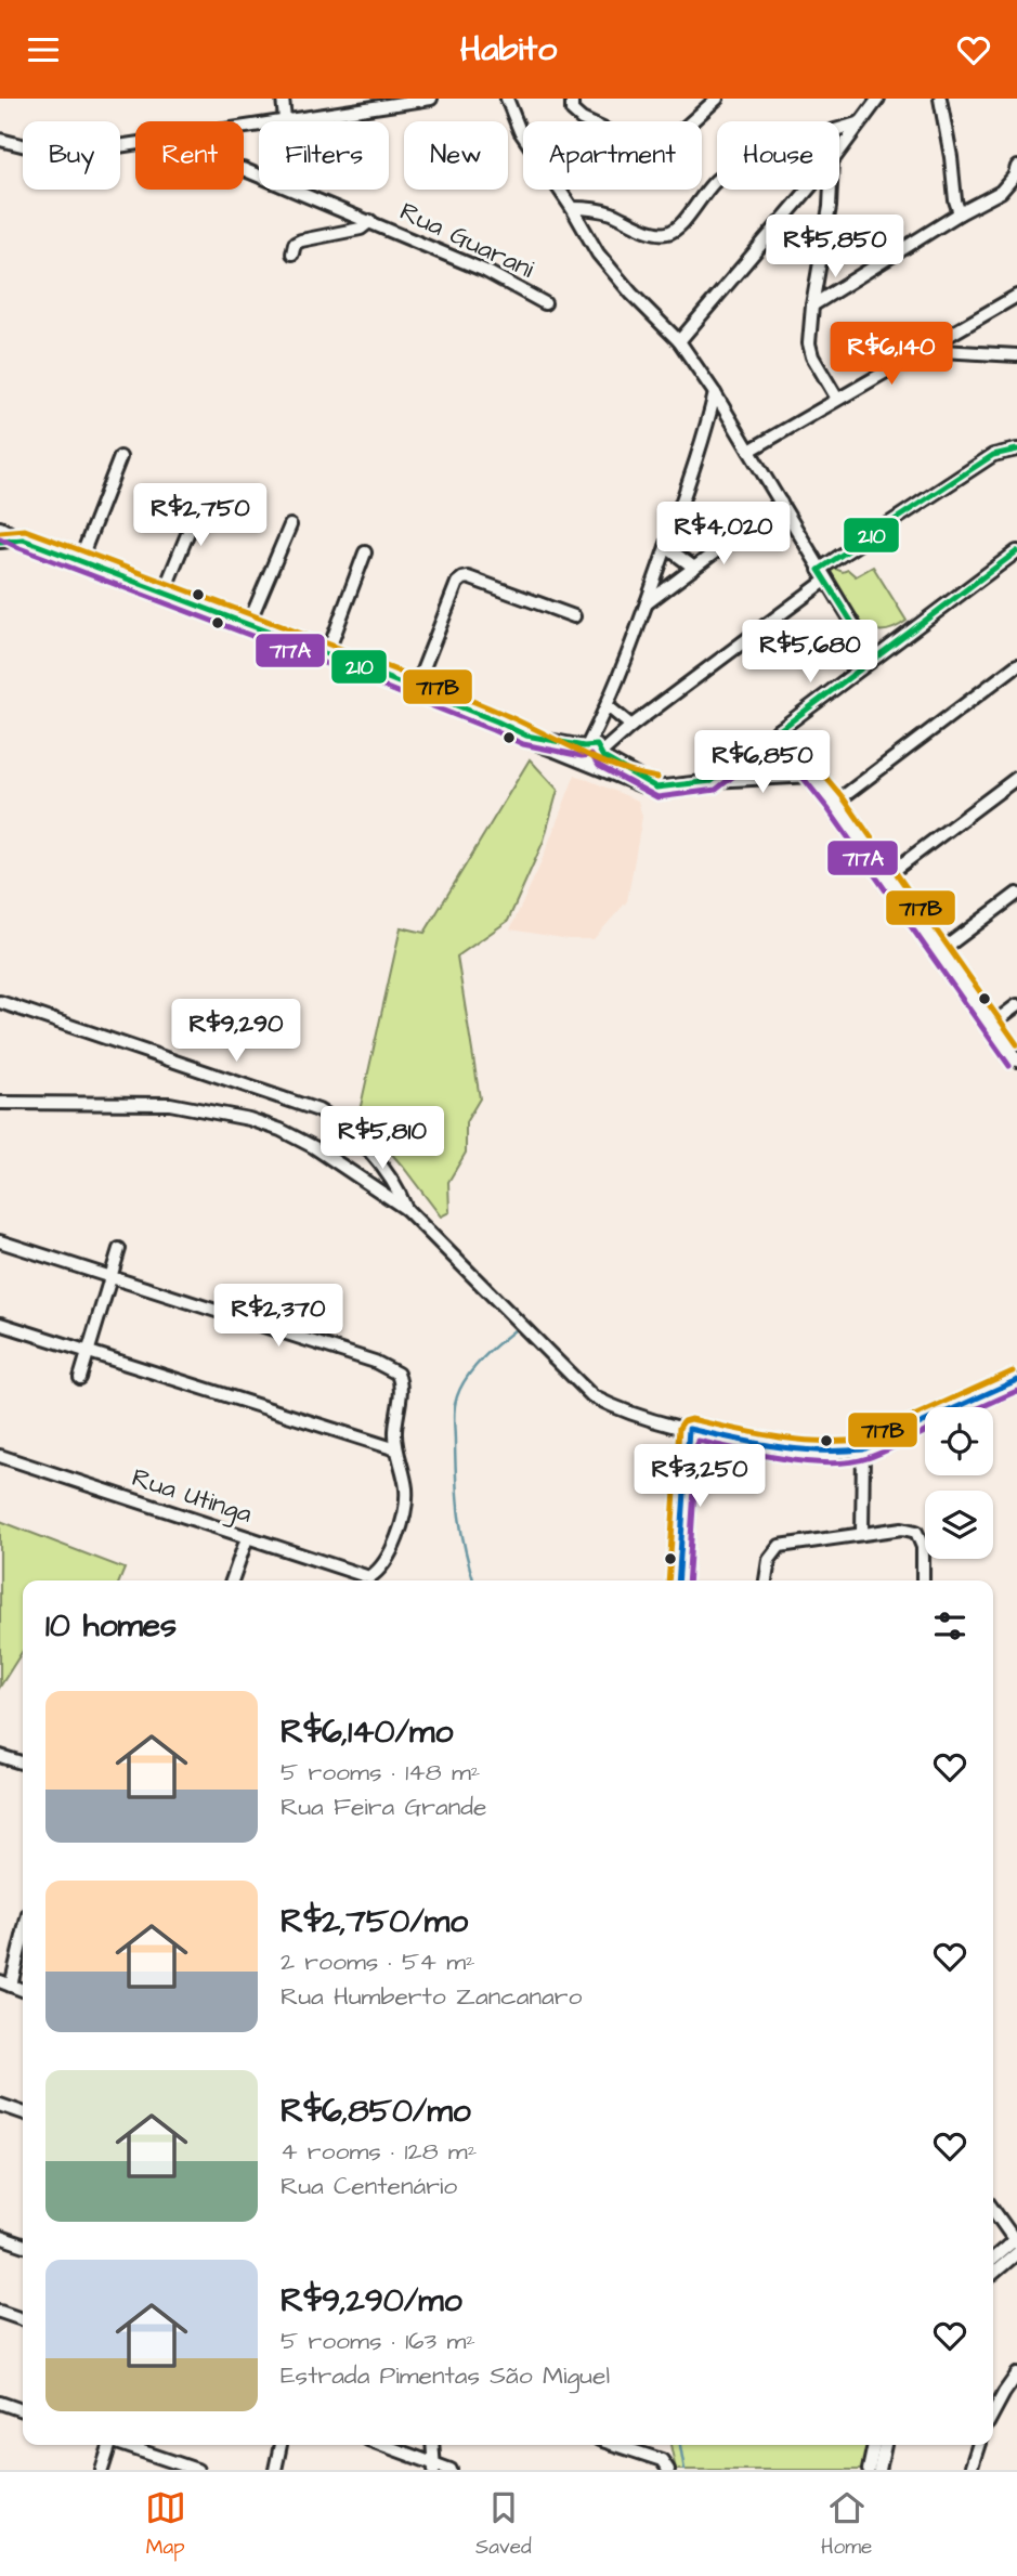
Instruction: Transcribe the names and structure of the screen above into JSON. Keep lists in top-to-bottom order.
{
  "streets": {
    "street": ["Rua Guarani", "Rua Utinga"]
  },
  "lines": ["transit line 210", "transit line 717B", "transit line 717A"],
  "page": {
    "header": "Habito",
    "chip": [
      "Buy",
      "Rent",
      "Filters",
      "New",
      "Apartment",
      "House"
    ],
    "price": [
      "R$5,850",
      "R$6,140",
      "R$2,750",
      "R$4,020",
      "R$5,680",
      "R$6,850",
      "R$9,290",
      "R$5,810",
      "R$2,370",
      "R$3,250"
    ],
    "heading": "10 homes",
    "list": [
      {
        "name": "R$6,140/mo",
        "note": "5 rooms · 148 m² · Rua Feira Grande"
      },
      {
        "name": "R$2,750/mo",
        "note": "2 rooms · 54 m² · Rua Humberto Zancanaro"
      },
      {
        "name": "R$6,850/mo",
        "note": "4 rooms · 128 m² · Rua Centenário"
      },
      {
        "name": "R$9,290/mo",
        "note": "5 rooms · 163 m² · Estrada Pimentas São Miguel"
      }
    ],
    "tabs": ["Map", "Saved", "Home"]
  }
}
